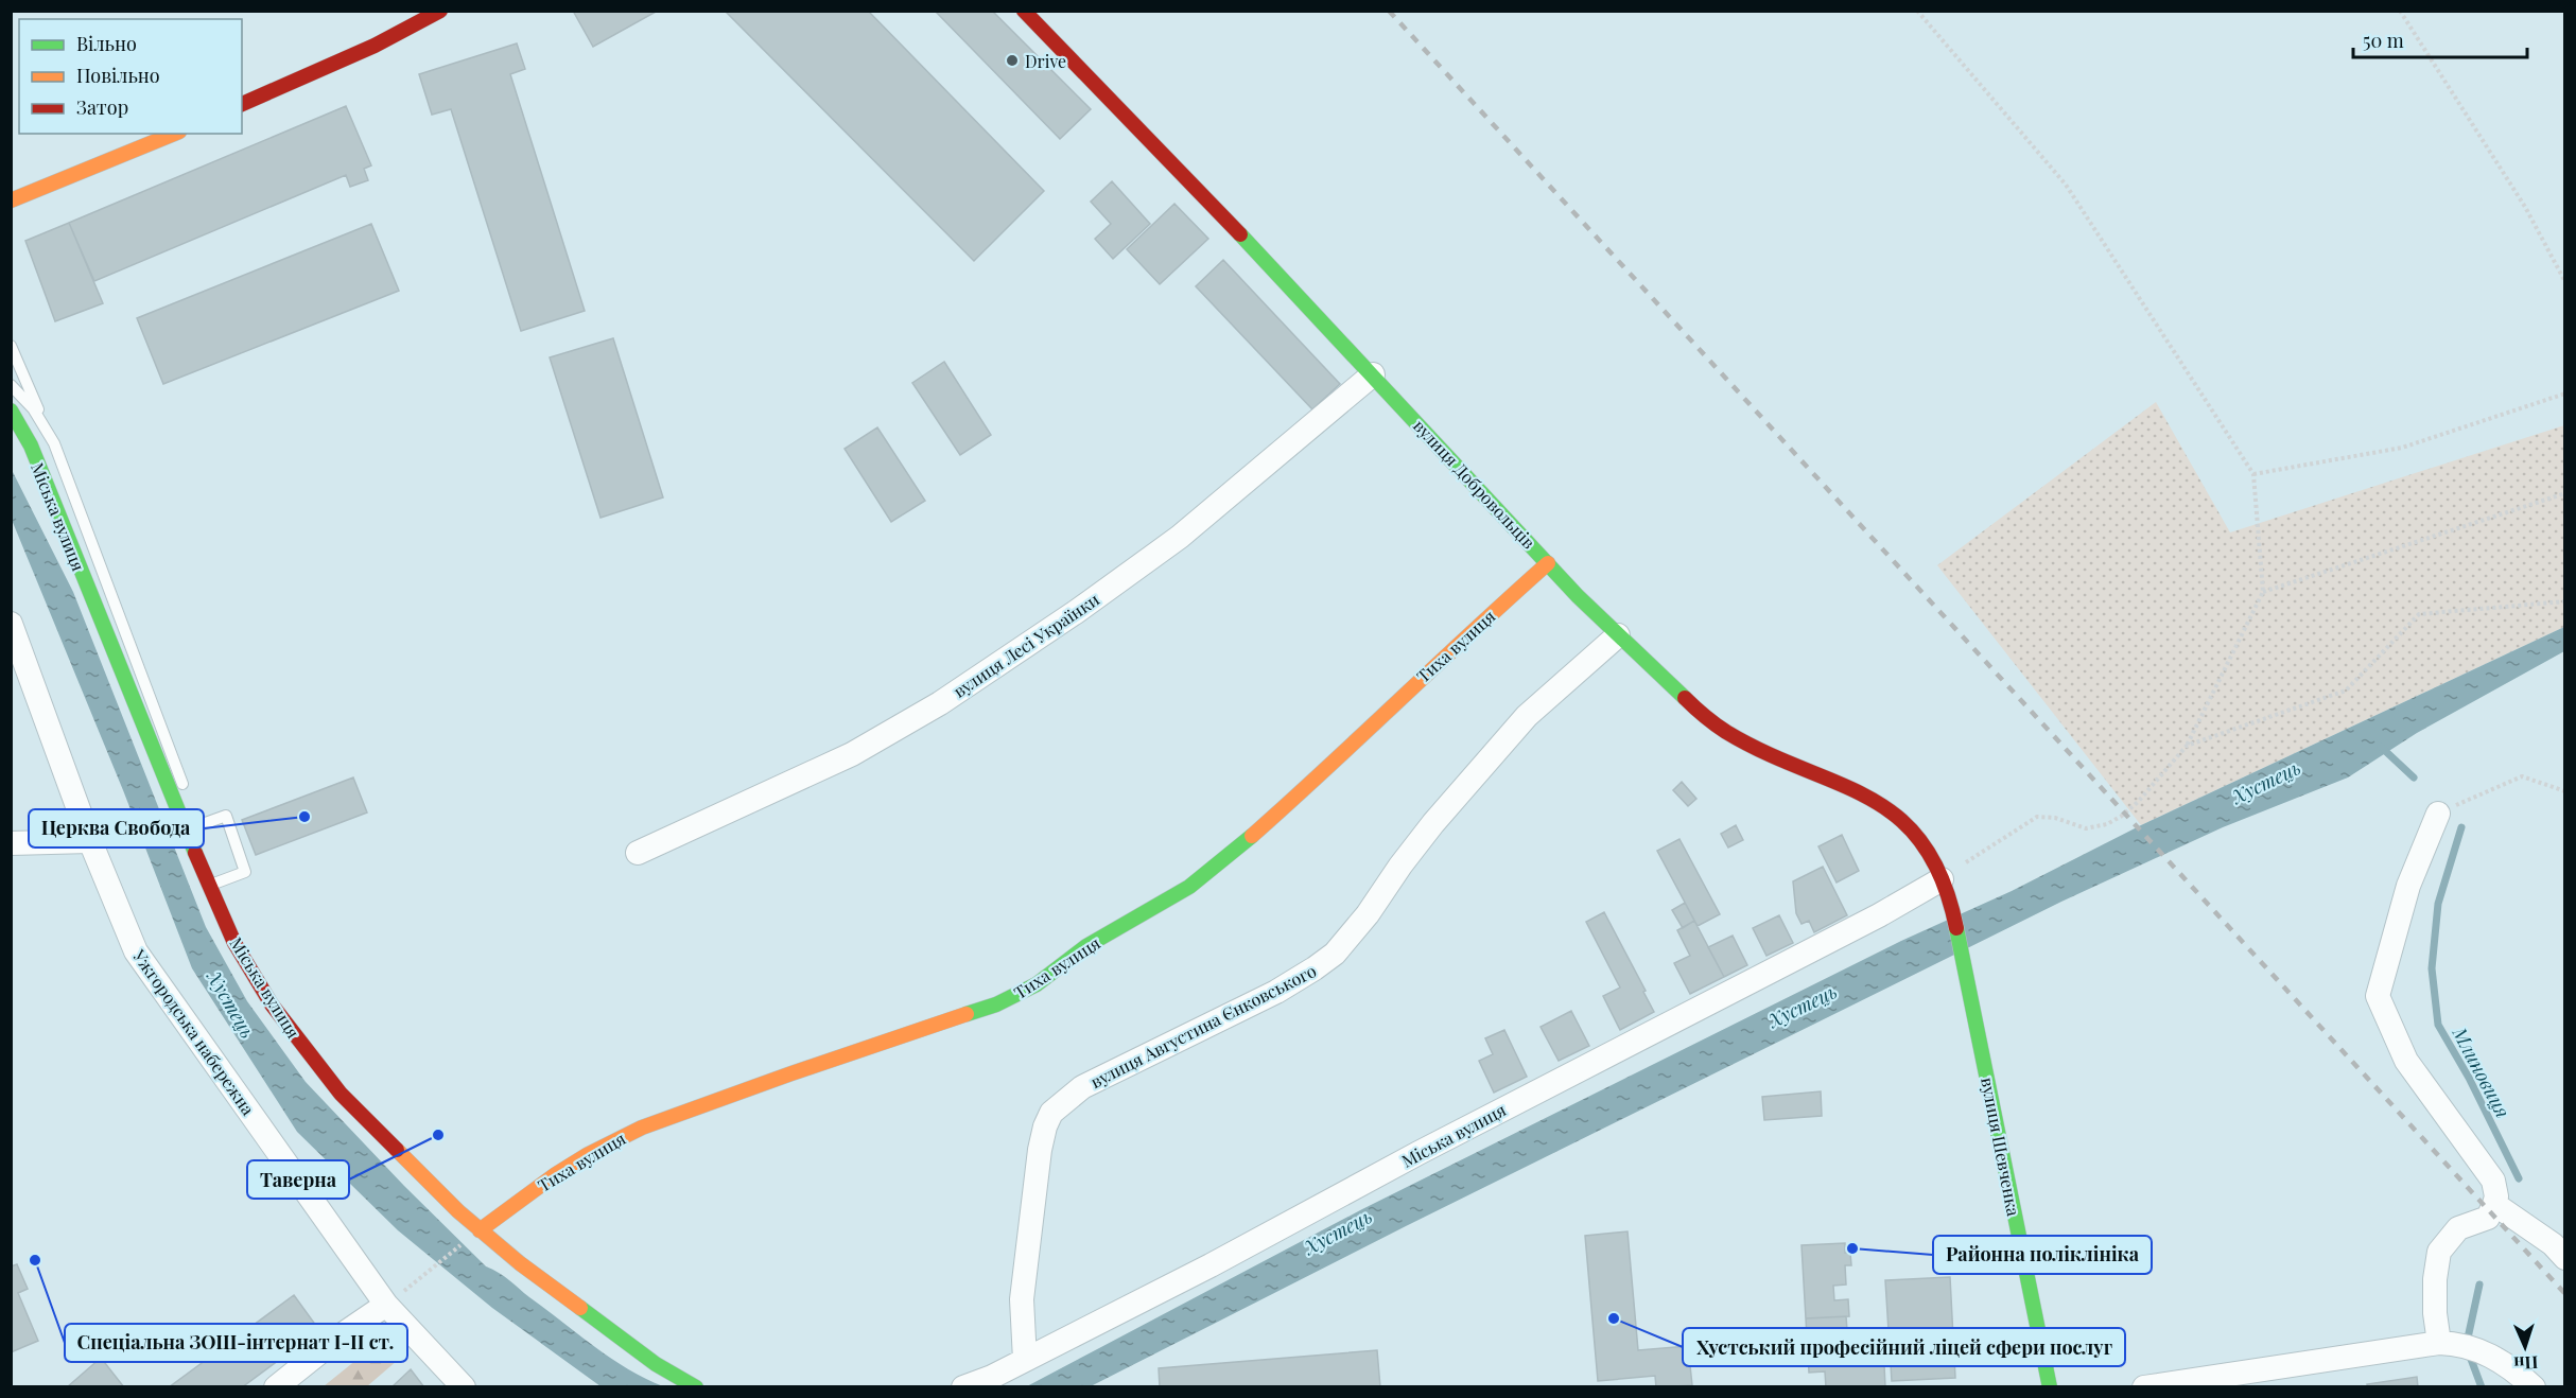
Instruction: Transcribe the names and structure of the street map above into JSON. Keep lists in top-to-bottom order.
{
  "streets": {
    "street": [
      "вулиця Добровольців",
      "Міська вулиця",
      "вулиця Лесі Українки",
      "Тиха вулиця",
      "вулиця Августина Єнковського",
      "Ужгородська набережна",
      "вулиця Шевченка"
    ]
  },
  "crossings": [
    ["вулиця Добровольців", "Міська вулиця"],
    ["вулиця Добровольців", "вулиця Лесі Українки"],
    ["вулиця Добровольців", "Тиха вулиця"],
    ["вулиця Добровольців", "вулиця Августина Єнковського"],
    ["вулиця Добровольців", "вулиця Шевченка"],
    ["Міська вулиця", "Тиха вулиця"],
    ["Міська вулиця", "вулиця Августина Єнковського"]
  ],
  "water": ["Хустець", "Млиновиця"],
  "places": [
    "Drive",
    "Церква Свобода",
    "Таверна",
    "Районна поліклініка",
    "Спеціальна ЗОШ-інтернат І-ІІ ст.",
    "Хустський професійний ліцей сфери послуг"
  ],
  "legend": ["Вільно", "Повільно", "Затор"],
  "scale_bar": "50 m",
  "north": "bottom"
}
